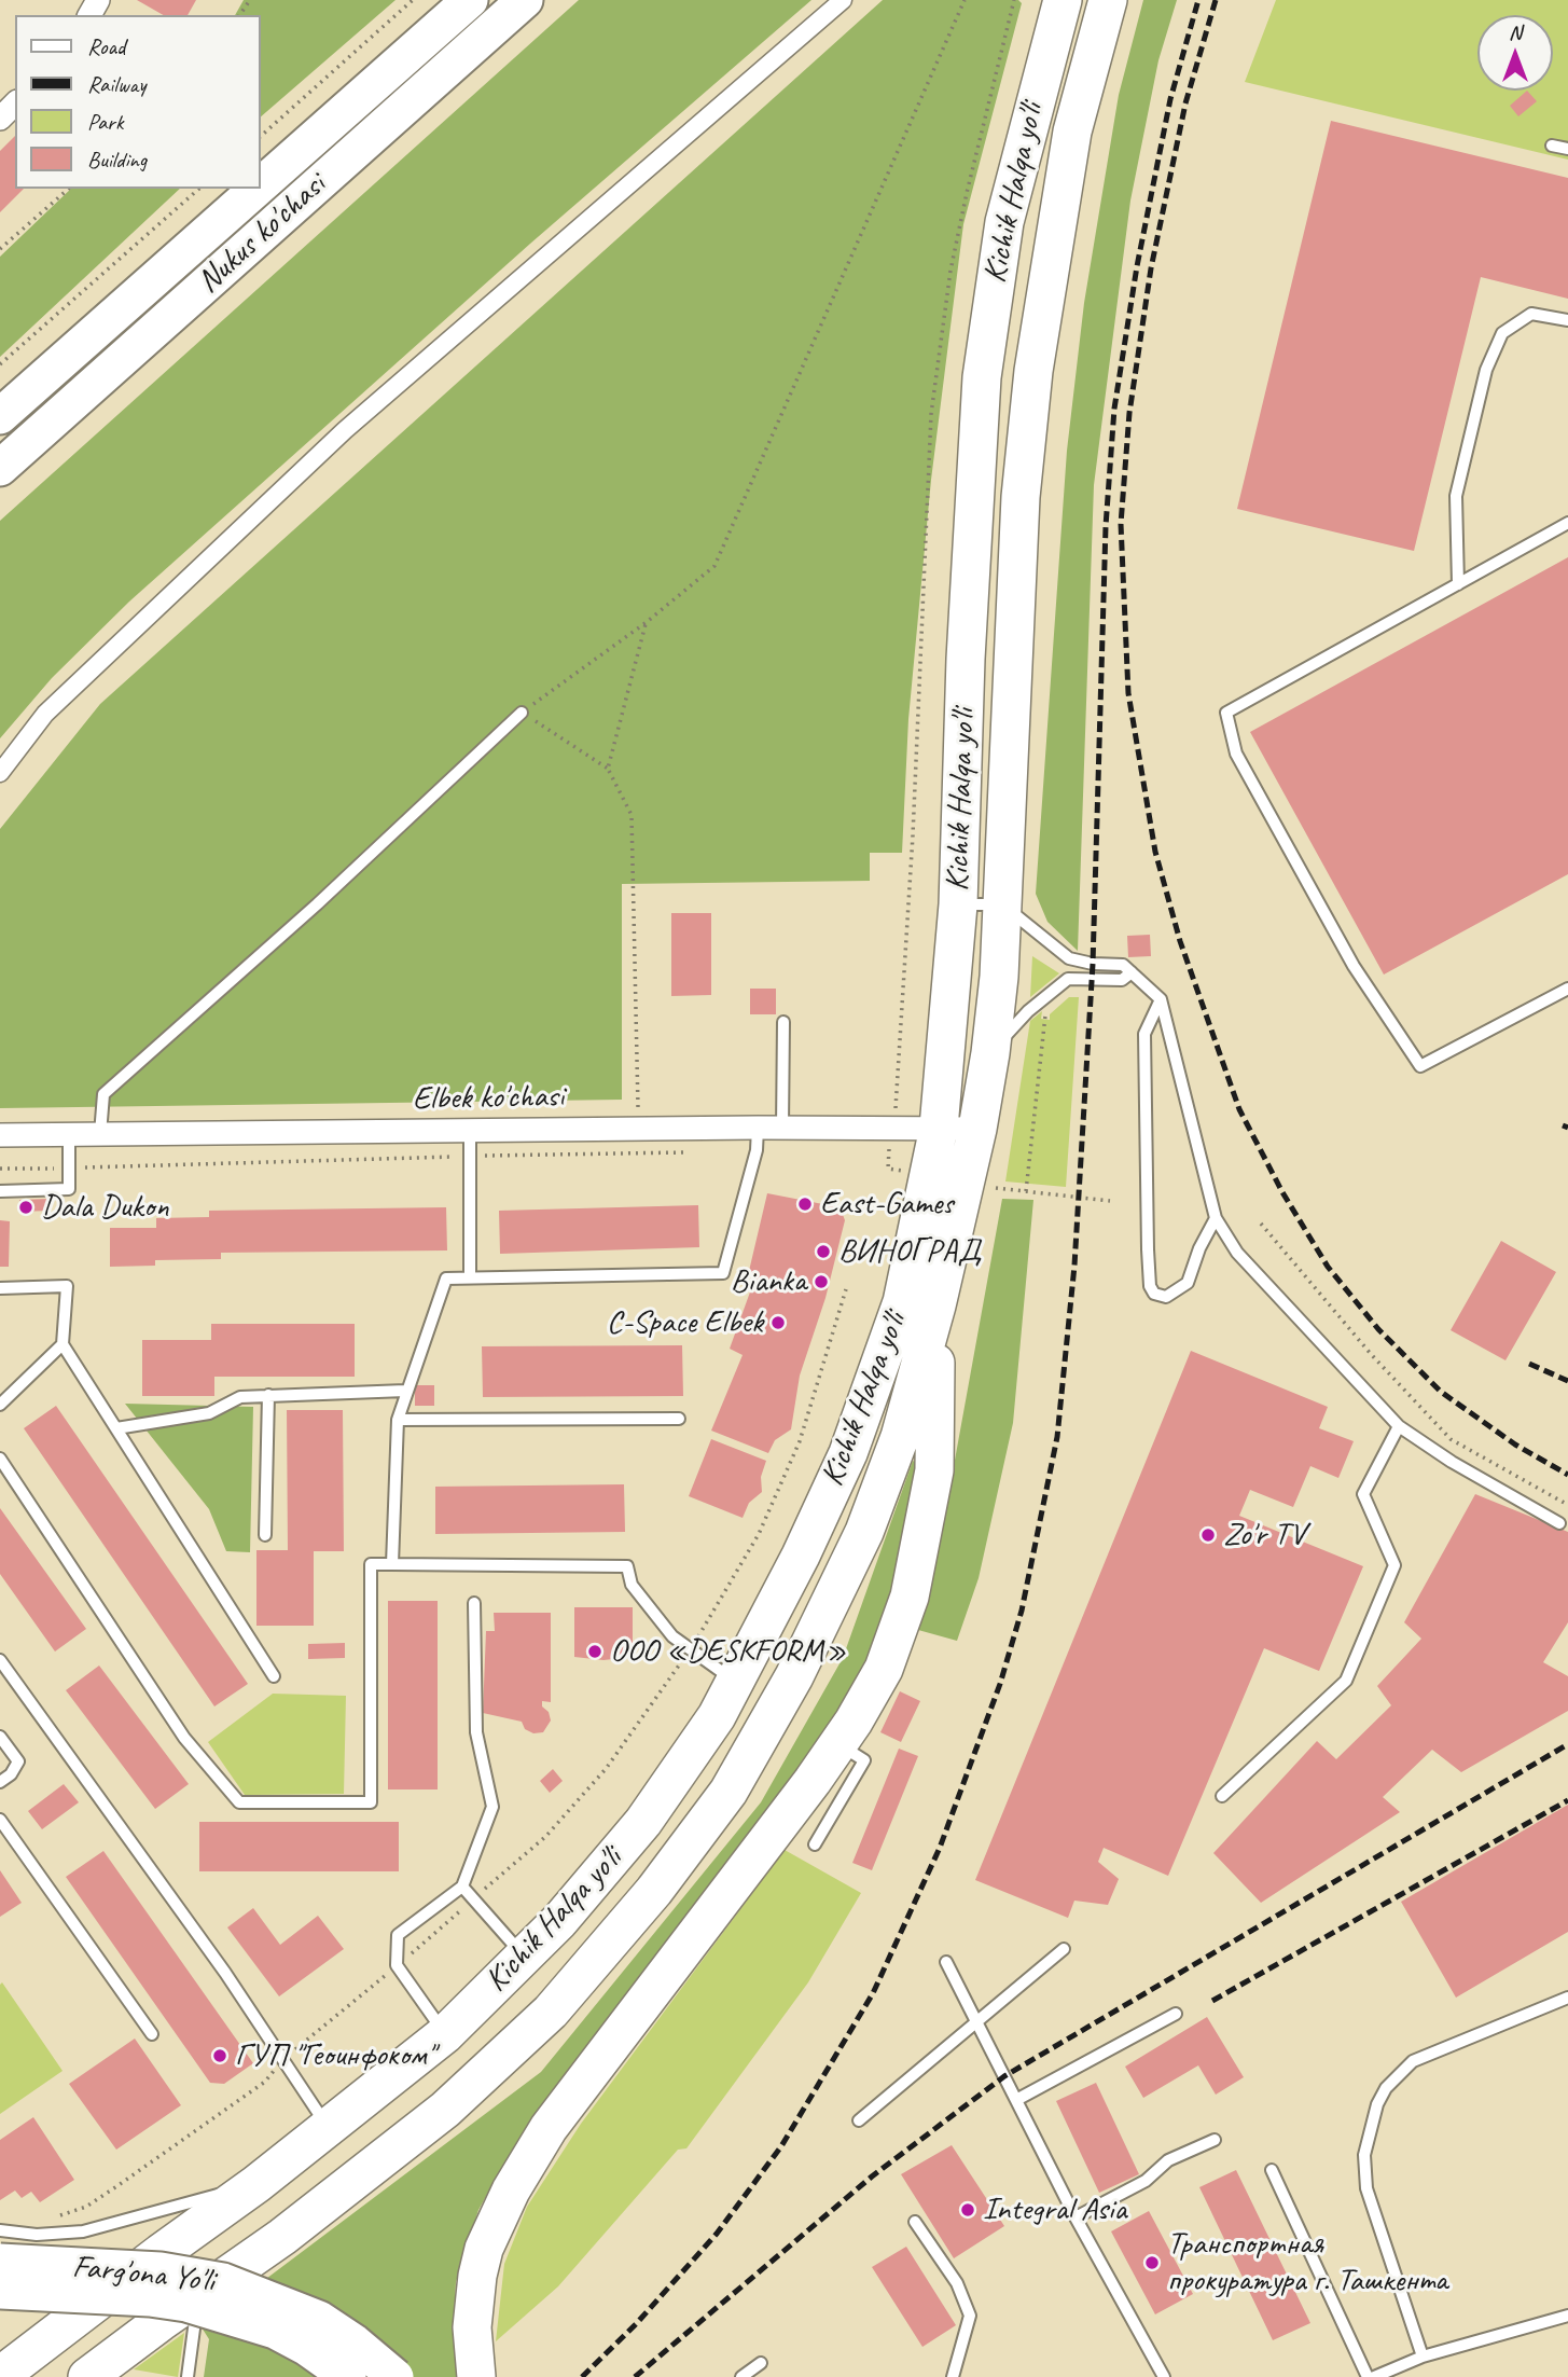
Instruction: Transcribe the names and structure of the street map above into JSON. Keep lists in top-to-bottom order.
{
  "streets": {
    "highway": ["Kichik Halqa yo'li"],
    "main road": ["Nukus ko'chasi", "Farg'ona Yo'li"],
    "street": ["Elbek ko'chasi"]
  },
  "crossings": [
    ["Kichik Halqa yo'li", "Elbek ko'chasi"]
  ],
  "places": [
    "East-Games",
    "Dala Dukon",
    "ВИНОГРАД",
    "Bianka",
    "C-Space Elbek",
    "Zo'r TV",
    "ООО «DESKFORM»",
    "ГУП \"Геоинфоком\"",
    "Integral Asia",
    "Транспортная прокуратура г. Ташкента"
  ],
  "legend": [
    "Road",
    "Railway",
    "Park",
    "Building"
  ],
  "north": "top"
}
